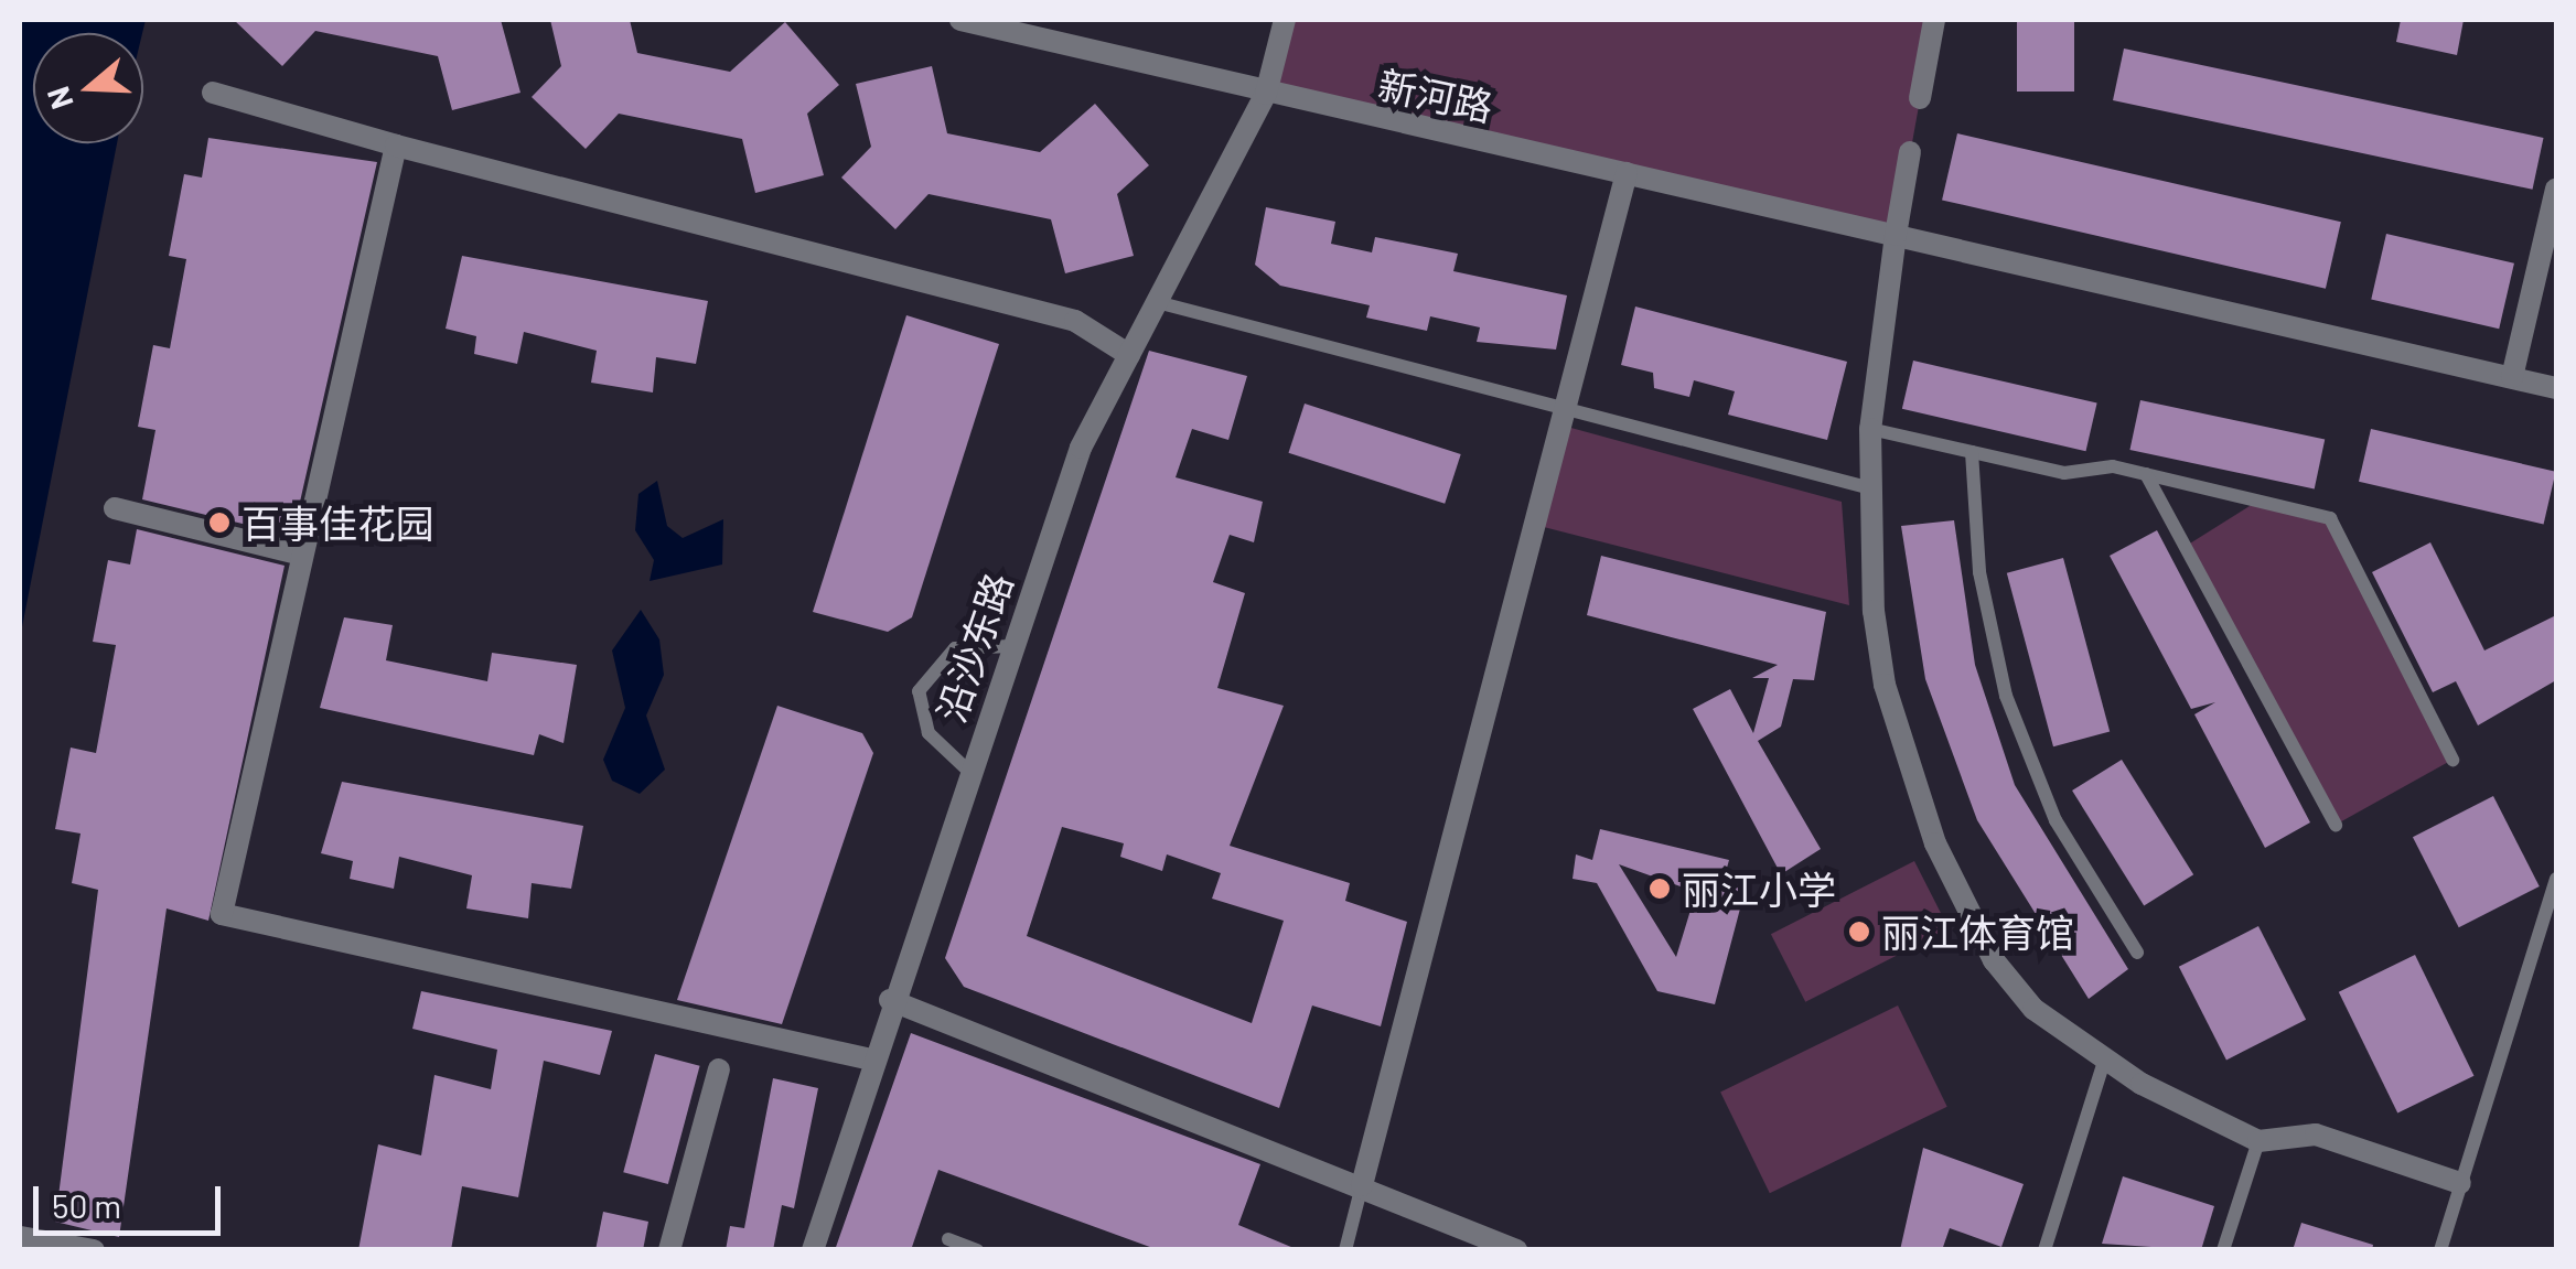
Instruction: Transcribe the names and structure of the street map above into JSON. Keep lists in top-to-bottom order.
{
  "streets": {
    "street": ["新河路", "沿沙东路"]
  },
  "crossings": [
    ["新河路", "沿沙东路"]
  ],
  "places": ["百事佳花园", "丽江小学", "丽江体育馆"],
  "scale_bar": "50 m",
  "north": "left"
}
